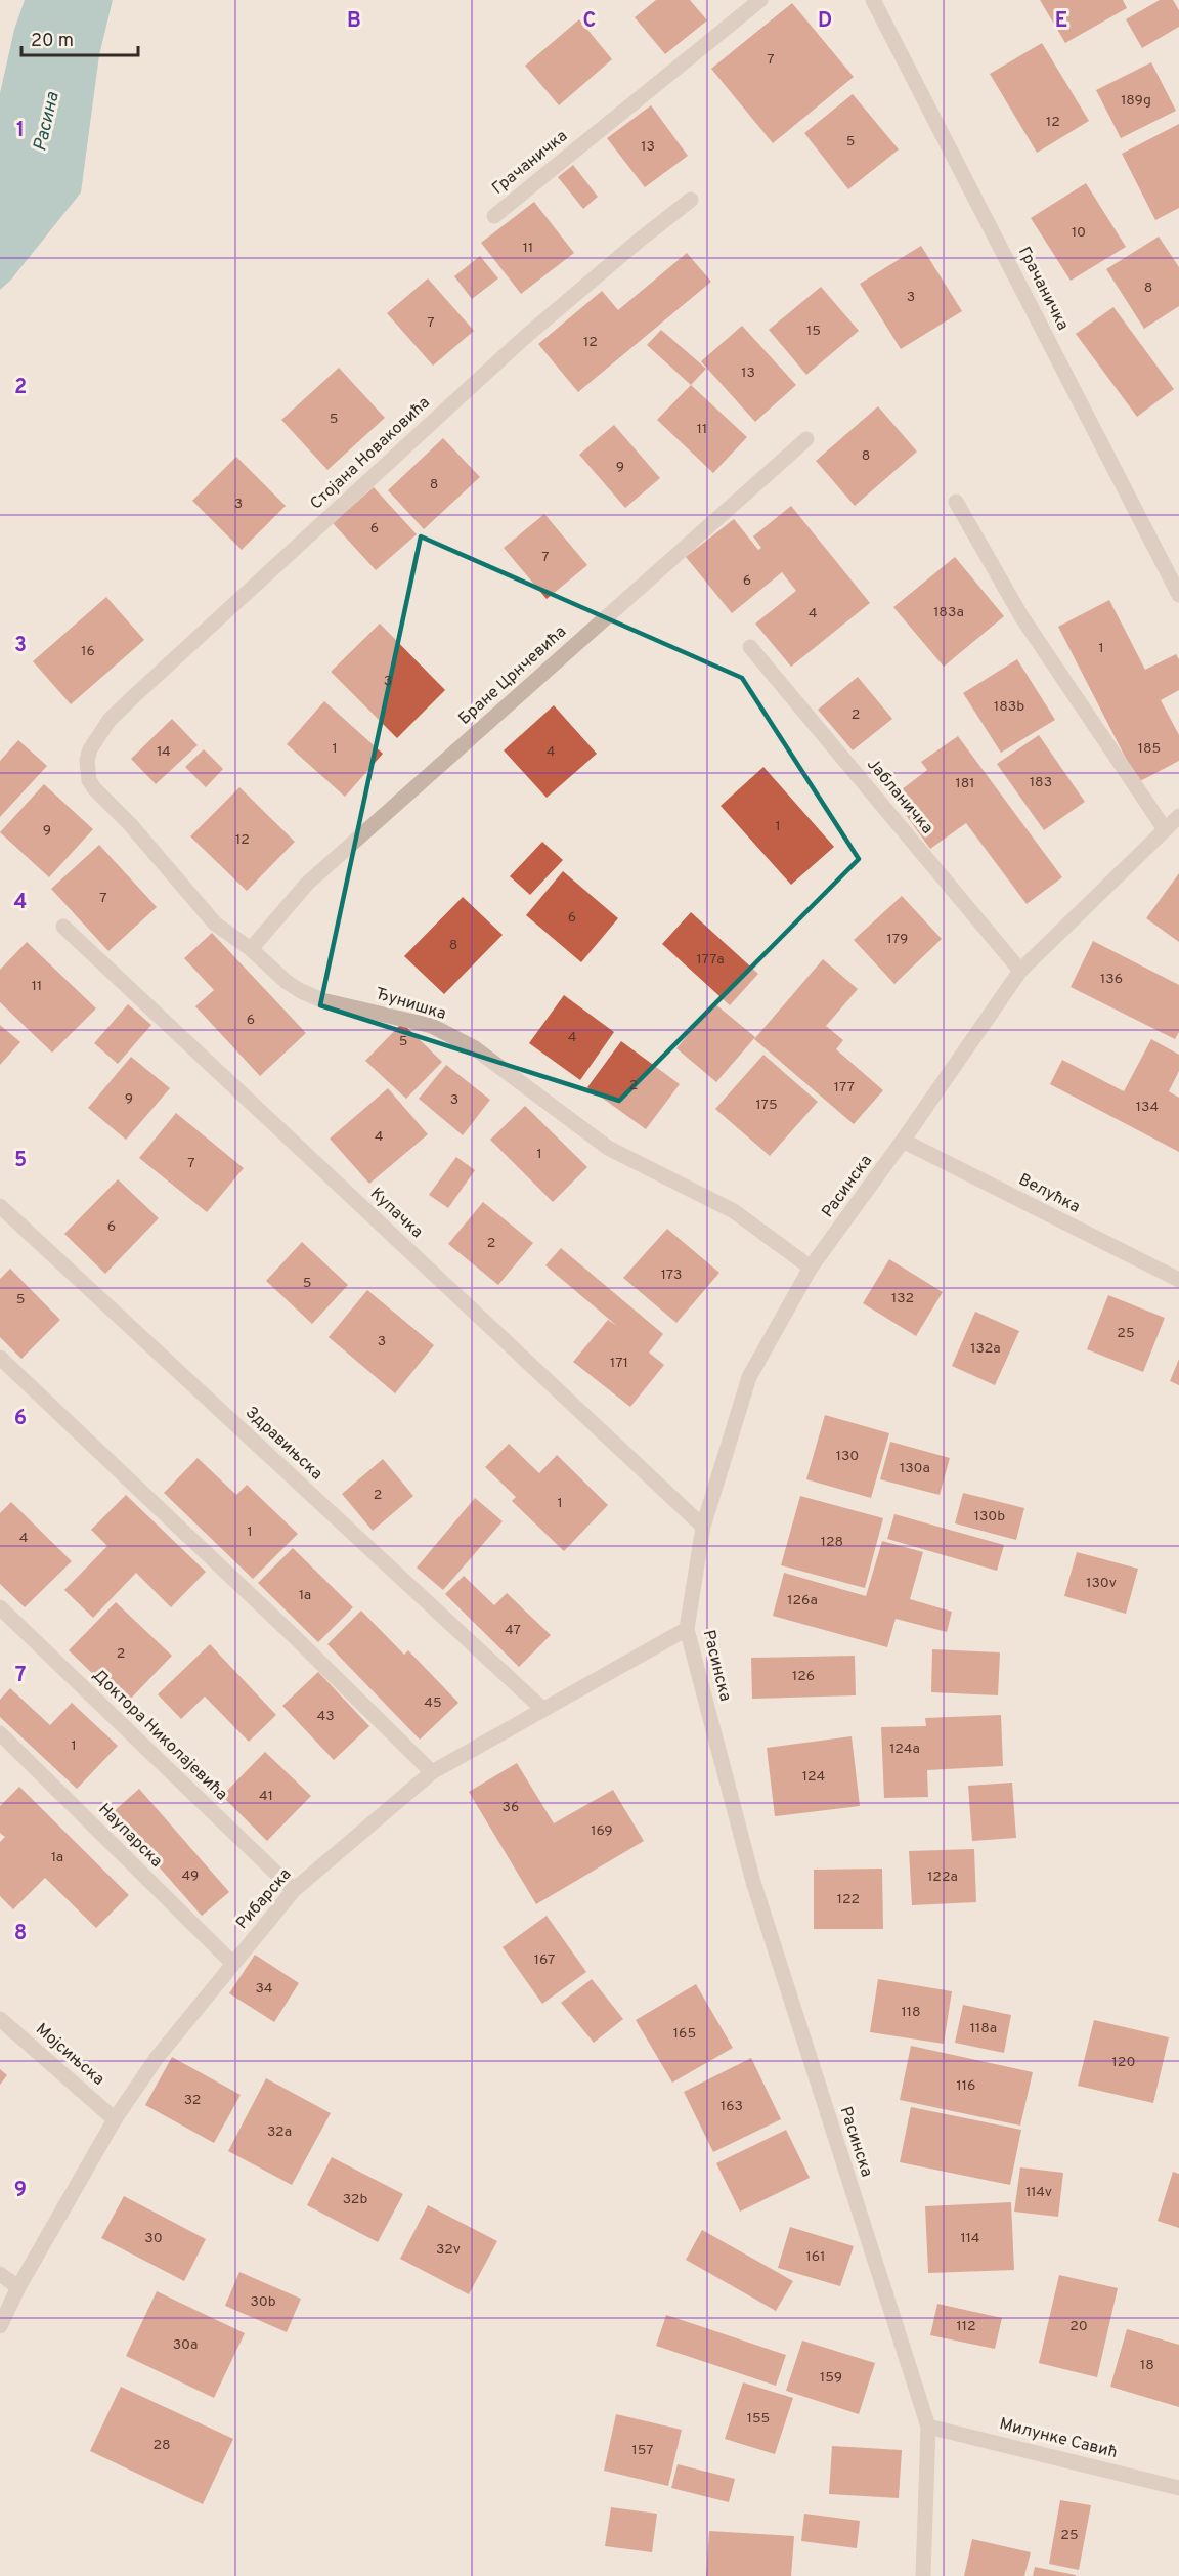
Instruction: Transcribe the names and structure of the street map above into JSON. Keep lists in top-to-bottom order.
{
  "streets": {
    "street": [
      "Грачаничка",
      "Стојана Новаковића",
      "Бране Црнчевића",
      "Јабланичка",
      "Ђунишка",
      "Расинска",
      "Велућка",
      "Купачка",
      "Здравињска",
      "Доктора Николајевића",
      "Наупарска",
      "Рибарска",
      "Мојсињска",
      "Милунке Савић"
    ]
  },
  "crossings": [
    ["Стојана Новаковића", "Ђунишка"],
    ["Бране Црнчевића", "Ђунишка"],
    ["Јабланичка", "Расинска"],
    ["Ђунишка", "Расинска"],
    ["Расинска", "Велућка"],
    ["Расинска", "Купачка"],
    ["Расинска", "Рибарска"],
    ["Расинска", "Милунке Савић"],
    ["Здравињска", "Рибарска"],
    ["Доктора Николајевића", "Рибарска"],
    ["Наупарска", "Рибарска"],
    ["Рибарска", "Мојсињска"]
  ],
  "water": ["Расина"],
  "house_numbers": [
    "7",
    "189g",
    "12",
    "5",
    "13",
    "10",
    "11",
    "8",
    "3",
    "7",
    "15",
    "12",
    "13",
    "5",
    "11",
    "8",
    "9",
    "8",
    "3",
    "6",
    "7",
    "6",
    "183a",
    "4",
    "1",
    "16",
    "3",
    "183b",
    "2",
    "1",
    "185",
    "14",
    "4",
    "183",
    "181",
    "1",
    "9",
    "12",
    "7",
    "6",
    "179",
    "8",
    "177a",
    "136",
    "11",
    "6",
    "4",
    "5",
    "2",
    "177",
    "9",
    "3",
    "175",
    "134",
    "4",
    "1",
    "7",
    "6",
    "2",
    "173",
    "5",
    "132",
    "5",
    "25",
    "3",
    "132a",
    "171",
    "130",
    "130a",
    "2",
    "1",
    "130b",
    "1",
    "4",
    "128",
    "130v",
    "1a",
    "126a",
    "47",
    "2",
    "126",
    "45",
    "43",
    "1",
    "124a",
    "124",
    "41",
    "36",
    "169",
    "1a",
    "49",
    "122a",
    "122",
    "167",
    "34",
    "118",
    "118a",
    "165",
    "120",
    "116",
    "32",
    "163",
    "32a",
    "114v",
    "32b",
    "30",
    "114",
    "32v",
    "161",
    "30b",
    "112",
    "20",
    "30a",
    "18",
    "159",
    "155",
    "28",
    "157",
    "25"
  ],
  "scale_bar": "20 m",
  "grid": {
    "columns": [
      "B",
      "C",
      "D",
      "E"
    ],
    "rows": [
      "1",
      "2",
      "3",
      "4",
      "5",
      "6",
      "7",
      "8",
      "9"
    ]
  }
}
